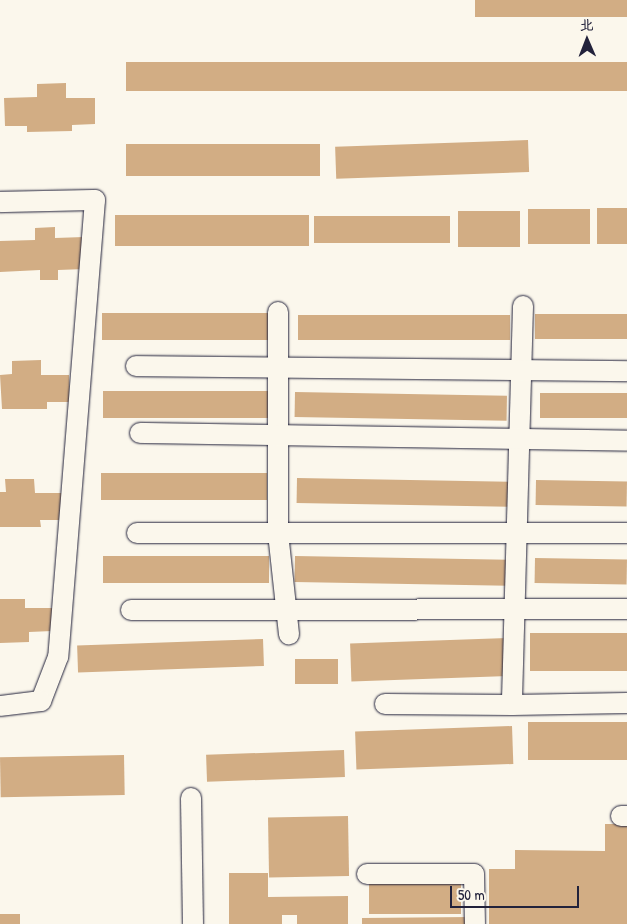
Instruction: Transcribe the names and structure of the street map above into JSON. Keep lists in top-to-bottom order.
{
  "scale_bar": "50 m",
  "north": "top"
}
